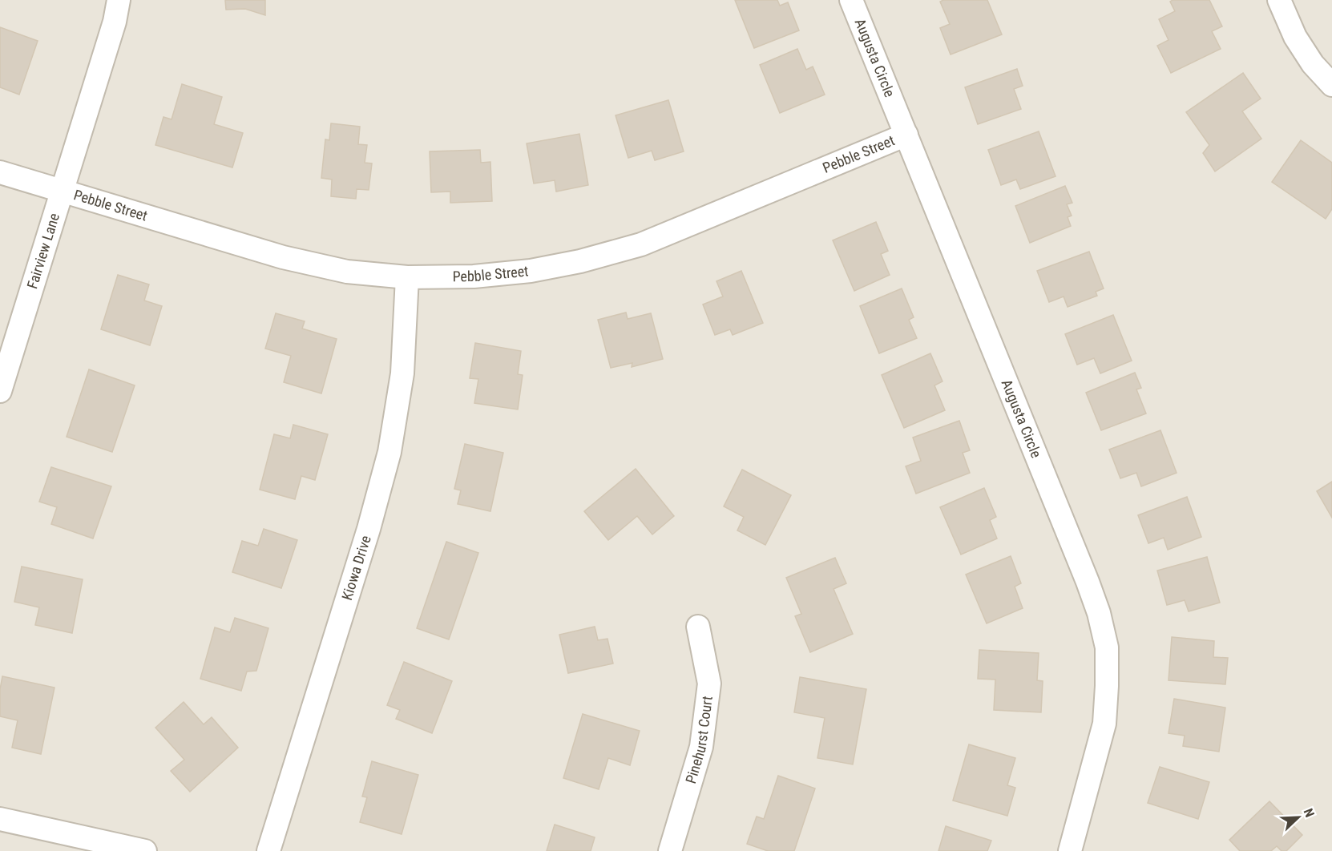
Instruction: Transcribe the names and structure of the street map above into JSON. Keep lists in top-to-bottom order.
{
  "streets": {
    "street": [
      "Augusta Circle",
      "Pebble Street",
      "Fairview Lane",
      "Kiowa Drive",
      "Pinehurst Court"
    ]
  },
  "crossings": [
    ["Augusta Circle", "Pebble Street"],
    ["Pebble Street", "Fairview Lane"],
    ["Pebble Street", "Kiowa Drive"]
  ],
  "north": "top right"
}
